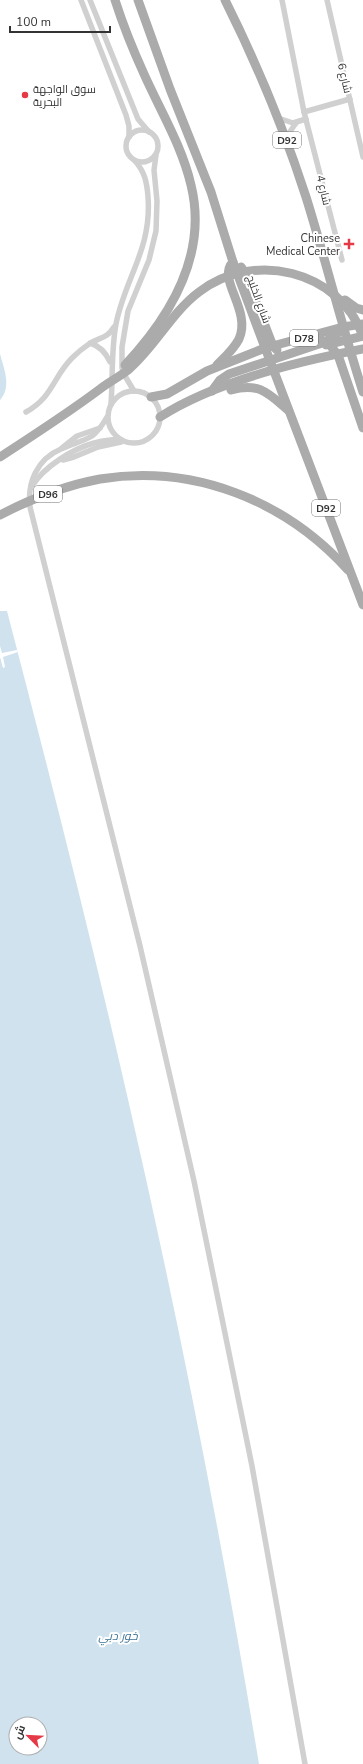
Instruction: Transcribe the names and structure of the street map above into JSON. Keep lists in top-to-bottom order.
{
  "streets": {
    "main road": [
      "D92",
      "شارع الخليج",
      "D78",
      "D96"
    ],
    "street": ["شارع 6", "شارع 4"]
  },
  "crossings": [
    ["D92", "D78"],
    ["شارع الخليج", "D78"]
  ],
  "water": ["خور دبي"],
  "places": {
    "other": ["سوق الواجهة البحرية"],
    "health": ["Chinese Medical Center"]
  },
  "scale_bar": "100 m",
  "north": "top left"
}
